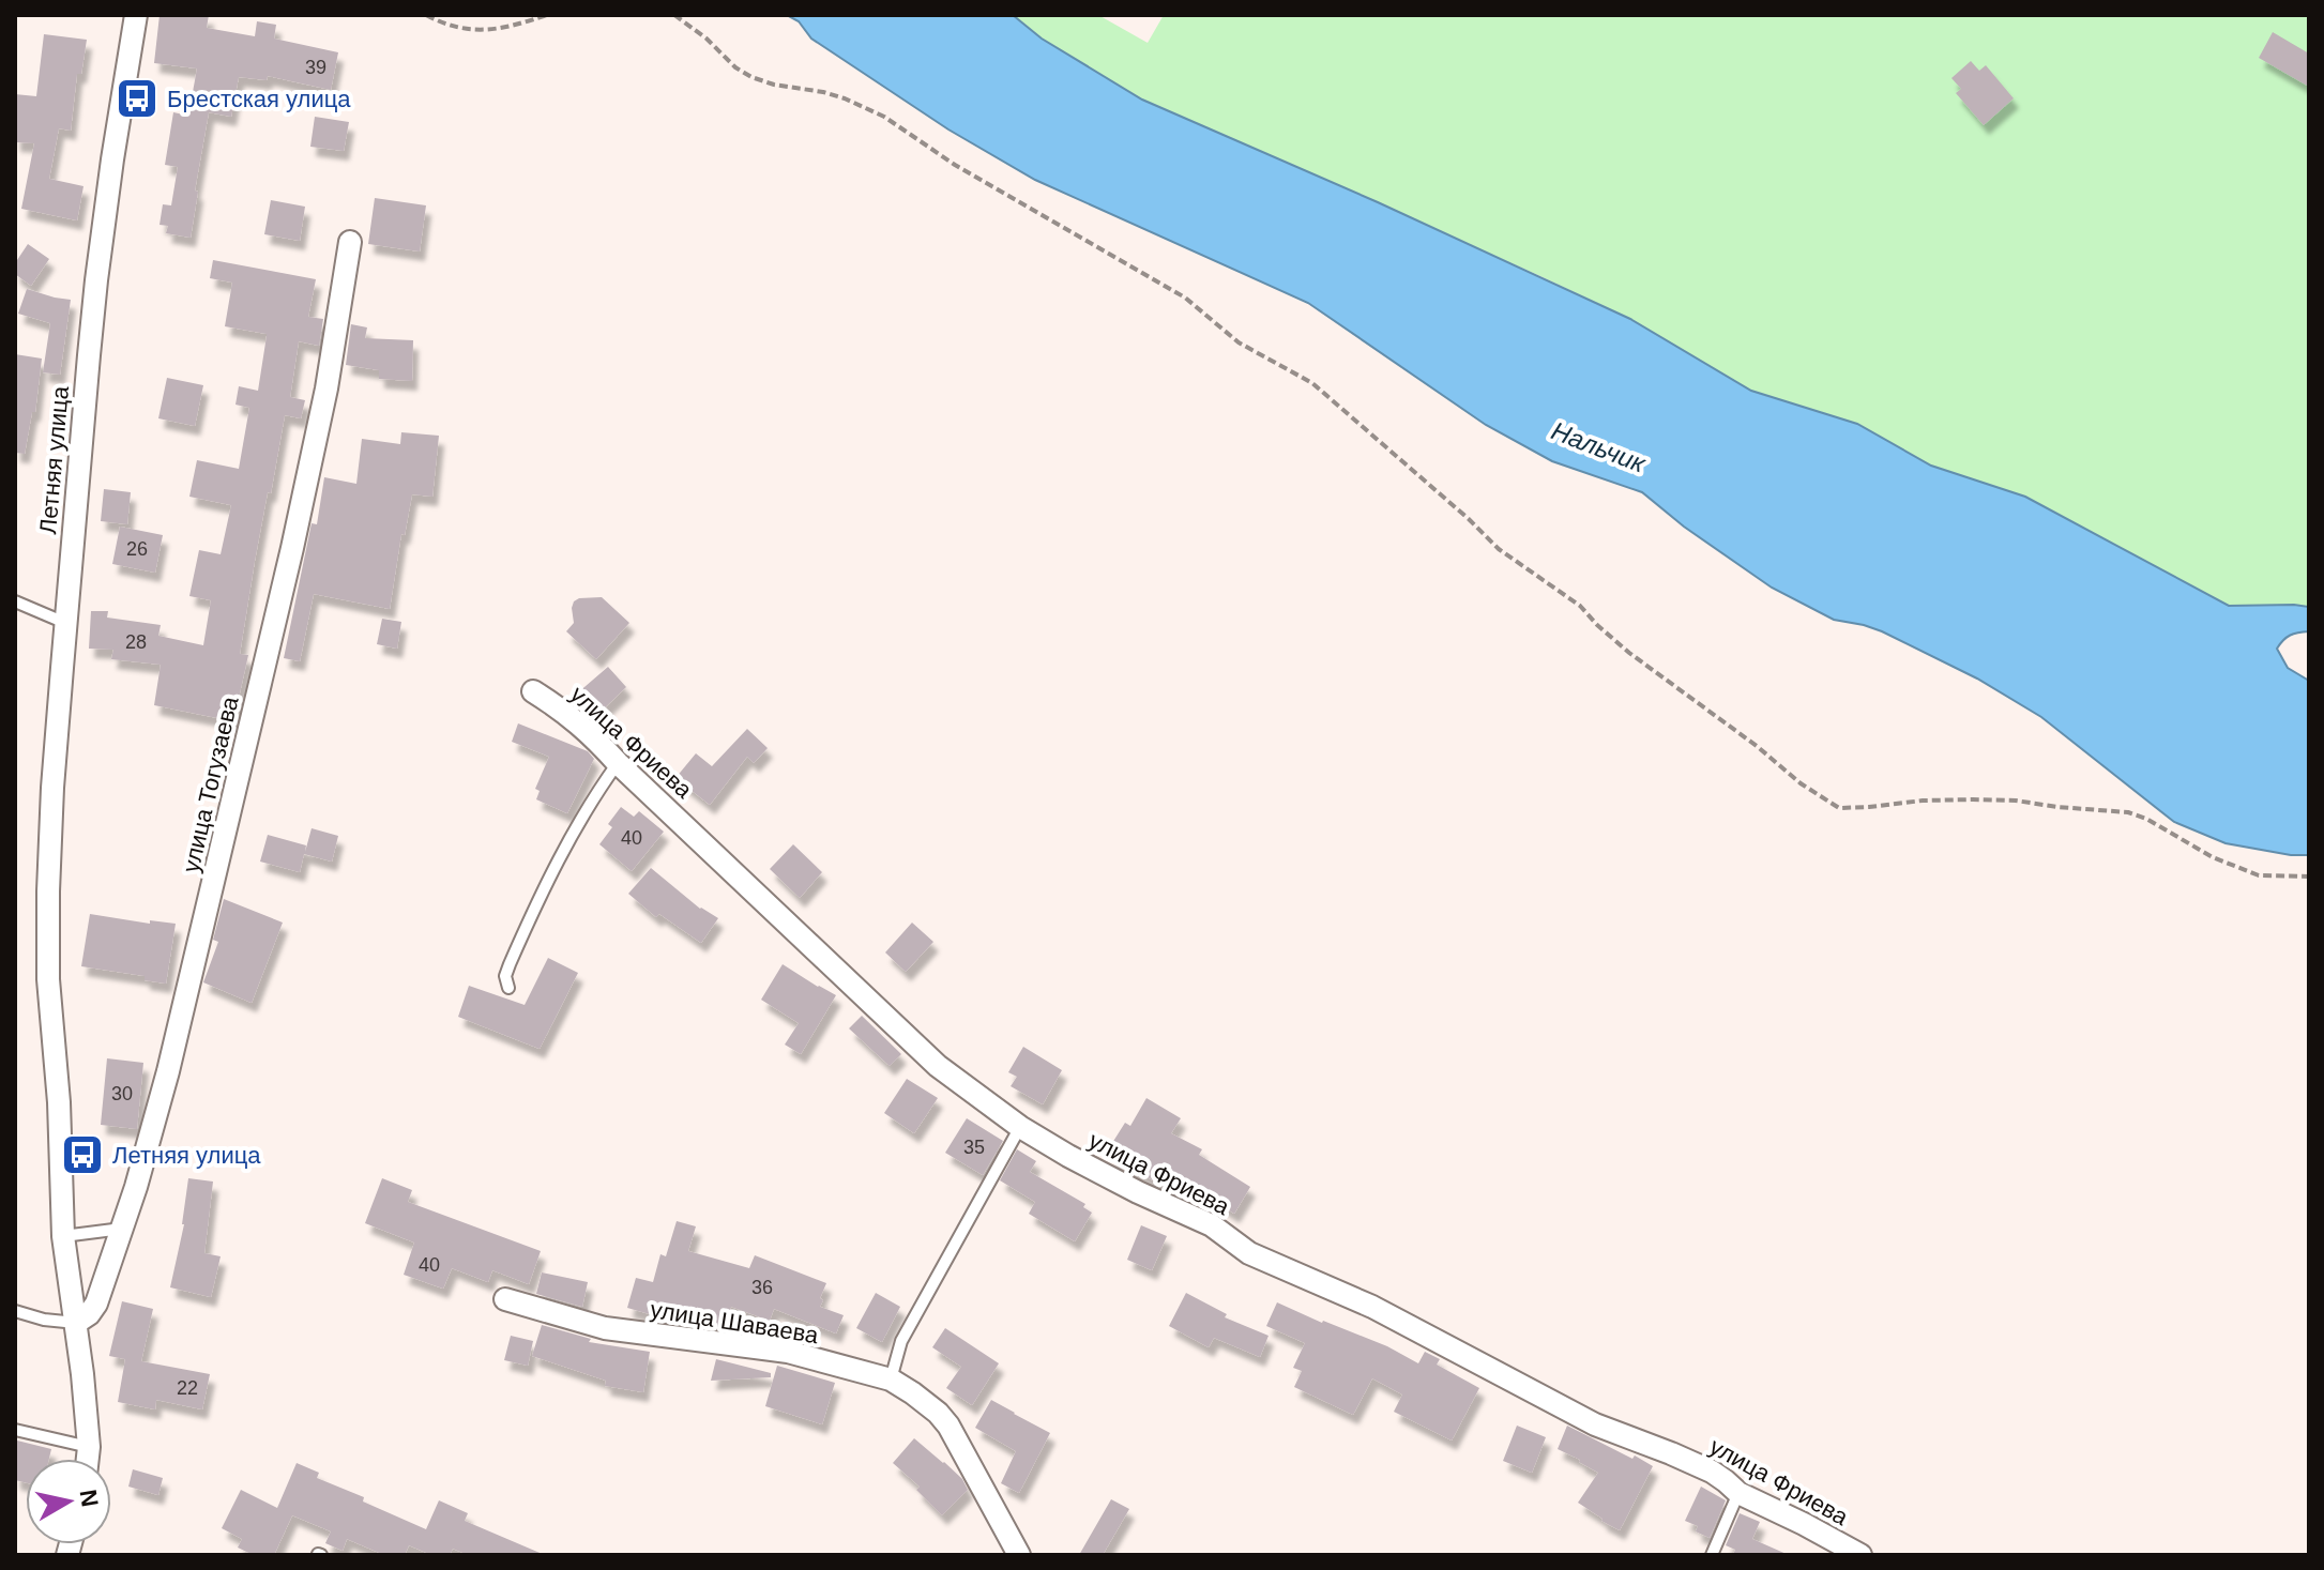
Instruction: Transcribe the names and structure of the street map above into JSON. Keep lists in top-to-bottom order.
{
  "streets": {
    "street": [
      "Летняя улица",
      "улица Фриева",
      "улица Тогузаева",
      "улица Шаваева"
    ]
  },
  "crossings": [
    ["Летняя улица", "улица Тогузаева"]
  ],
  "water": ["Нальчик"],
  "places": {
    "bus stop": ["Брестская улица", "Летняя улица"]
  },
  "house_numbers": [
    "39",
    "26",
    "28",
    "40",
    "30",
    "35",
    "40",
    "36",
    "22"
  ],
  "north": "right"
}
